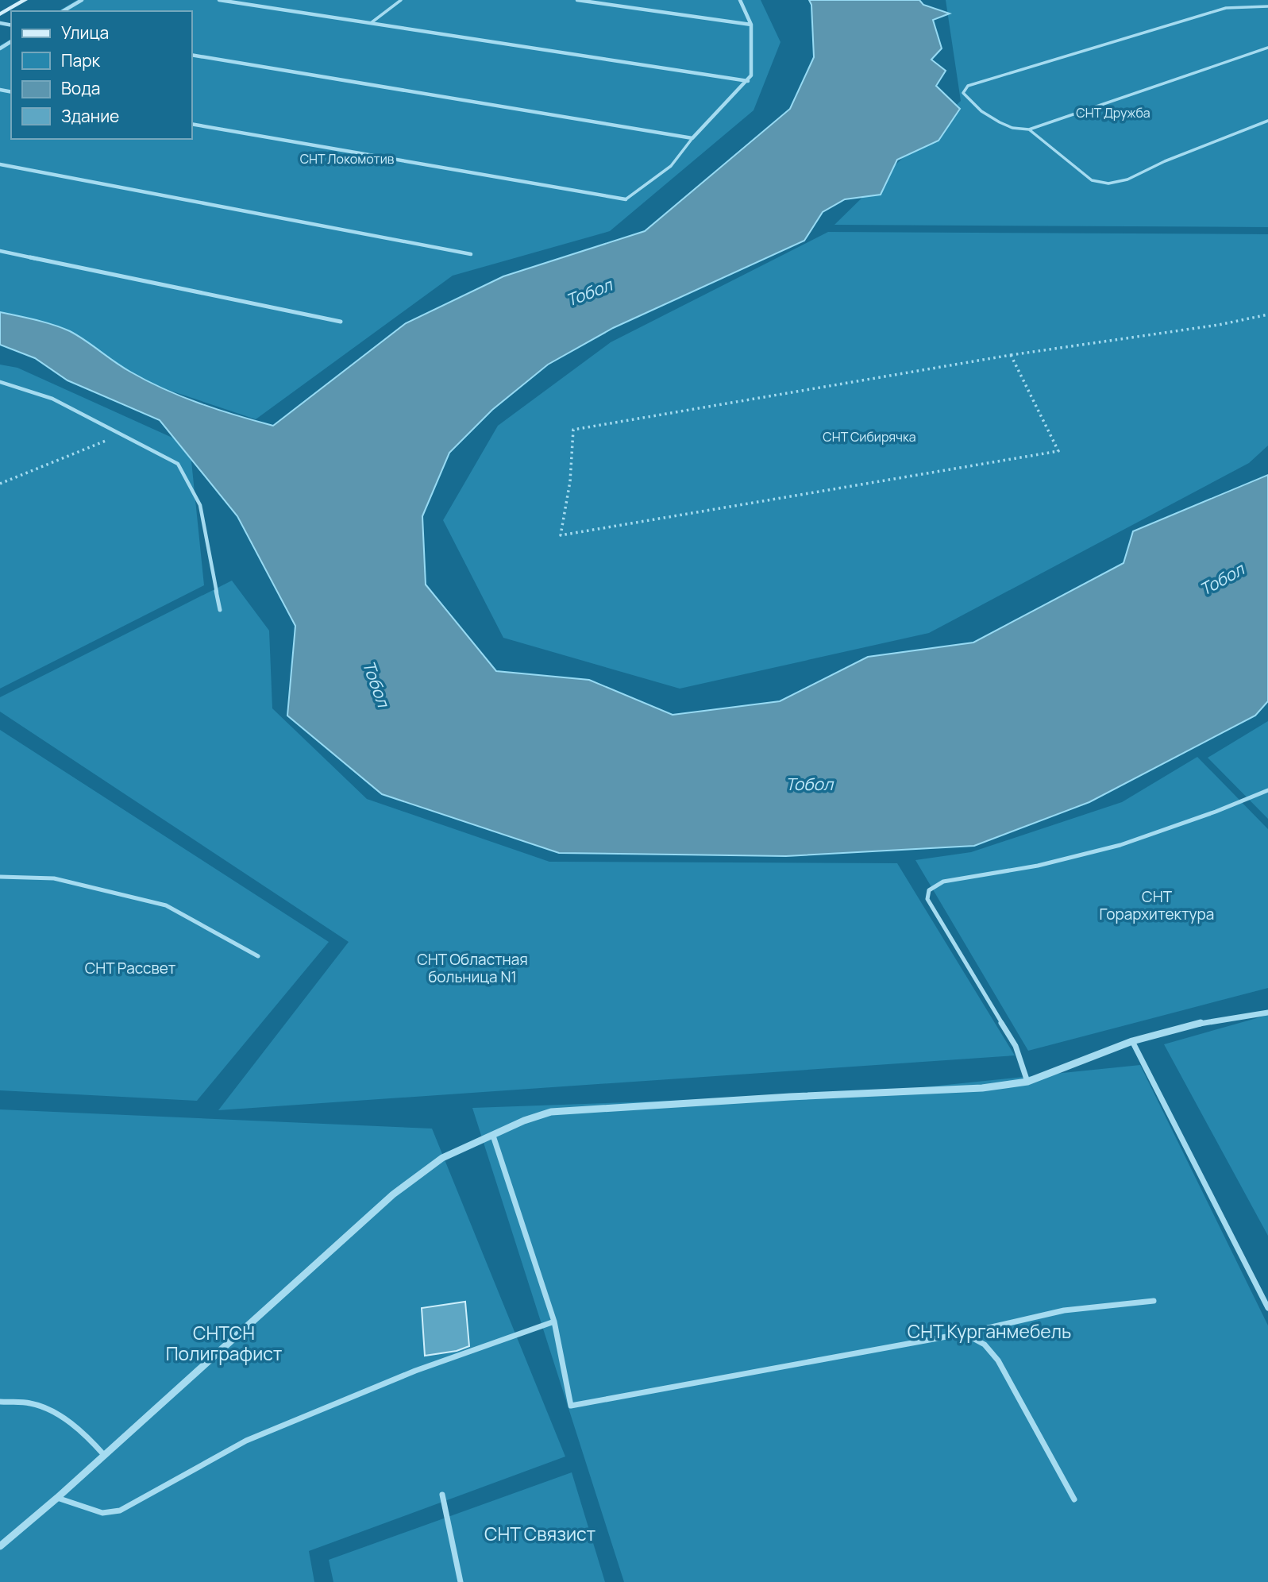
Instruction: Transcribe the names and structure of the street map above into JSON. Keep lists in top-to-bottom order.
{
  "water": ["Тобол"],
  "parks": [
    "СНТ Дружба",
    "СНТ Локомотив",
    "СНТ Сибирячка",
    "СНТ Горархитектура",
    "СНТ Областная больница N1",
    "СНТ Рассвет",
    "СНТ Курганмебель",
    "СНТСН Полиграфист",
    "СНТ Связист"
  ],
  "legend": [
    "Улица",
    "Парк",
    "Вода",
    "Здание"
  ]
}
